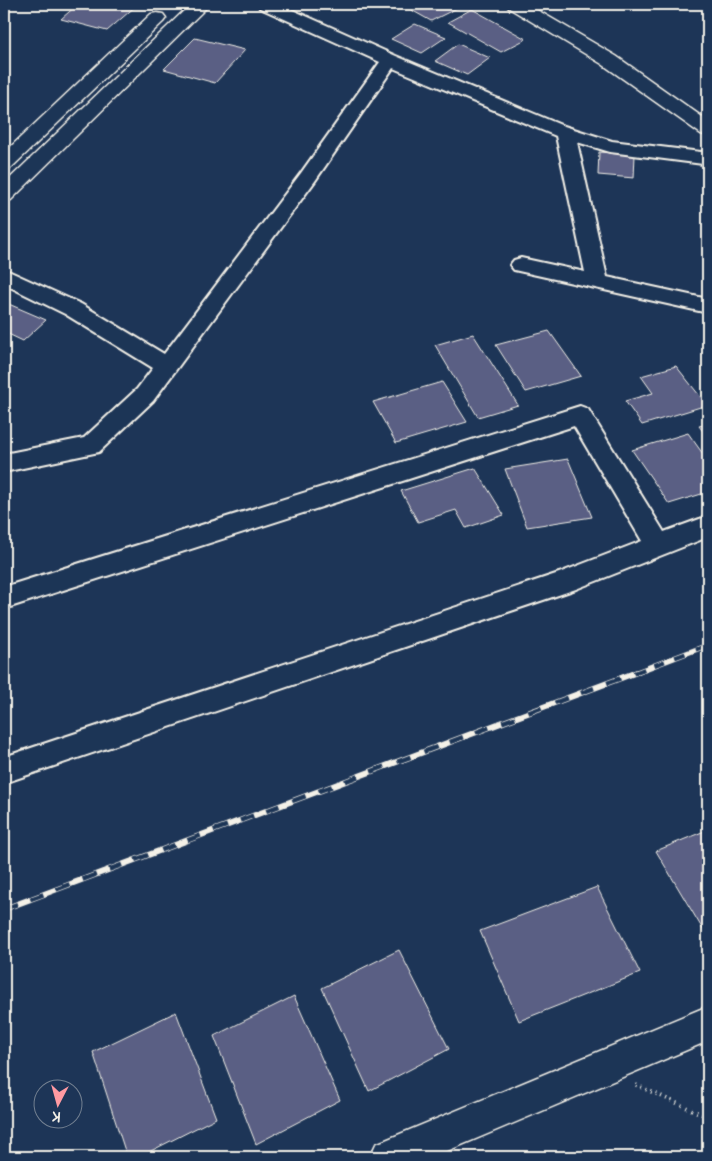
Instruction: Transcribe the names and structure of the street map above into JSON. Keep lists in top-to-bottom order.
{
  "north": "bottom"
}
